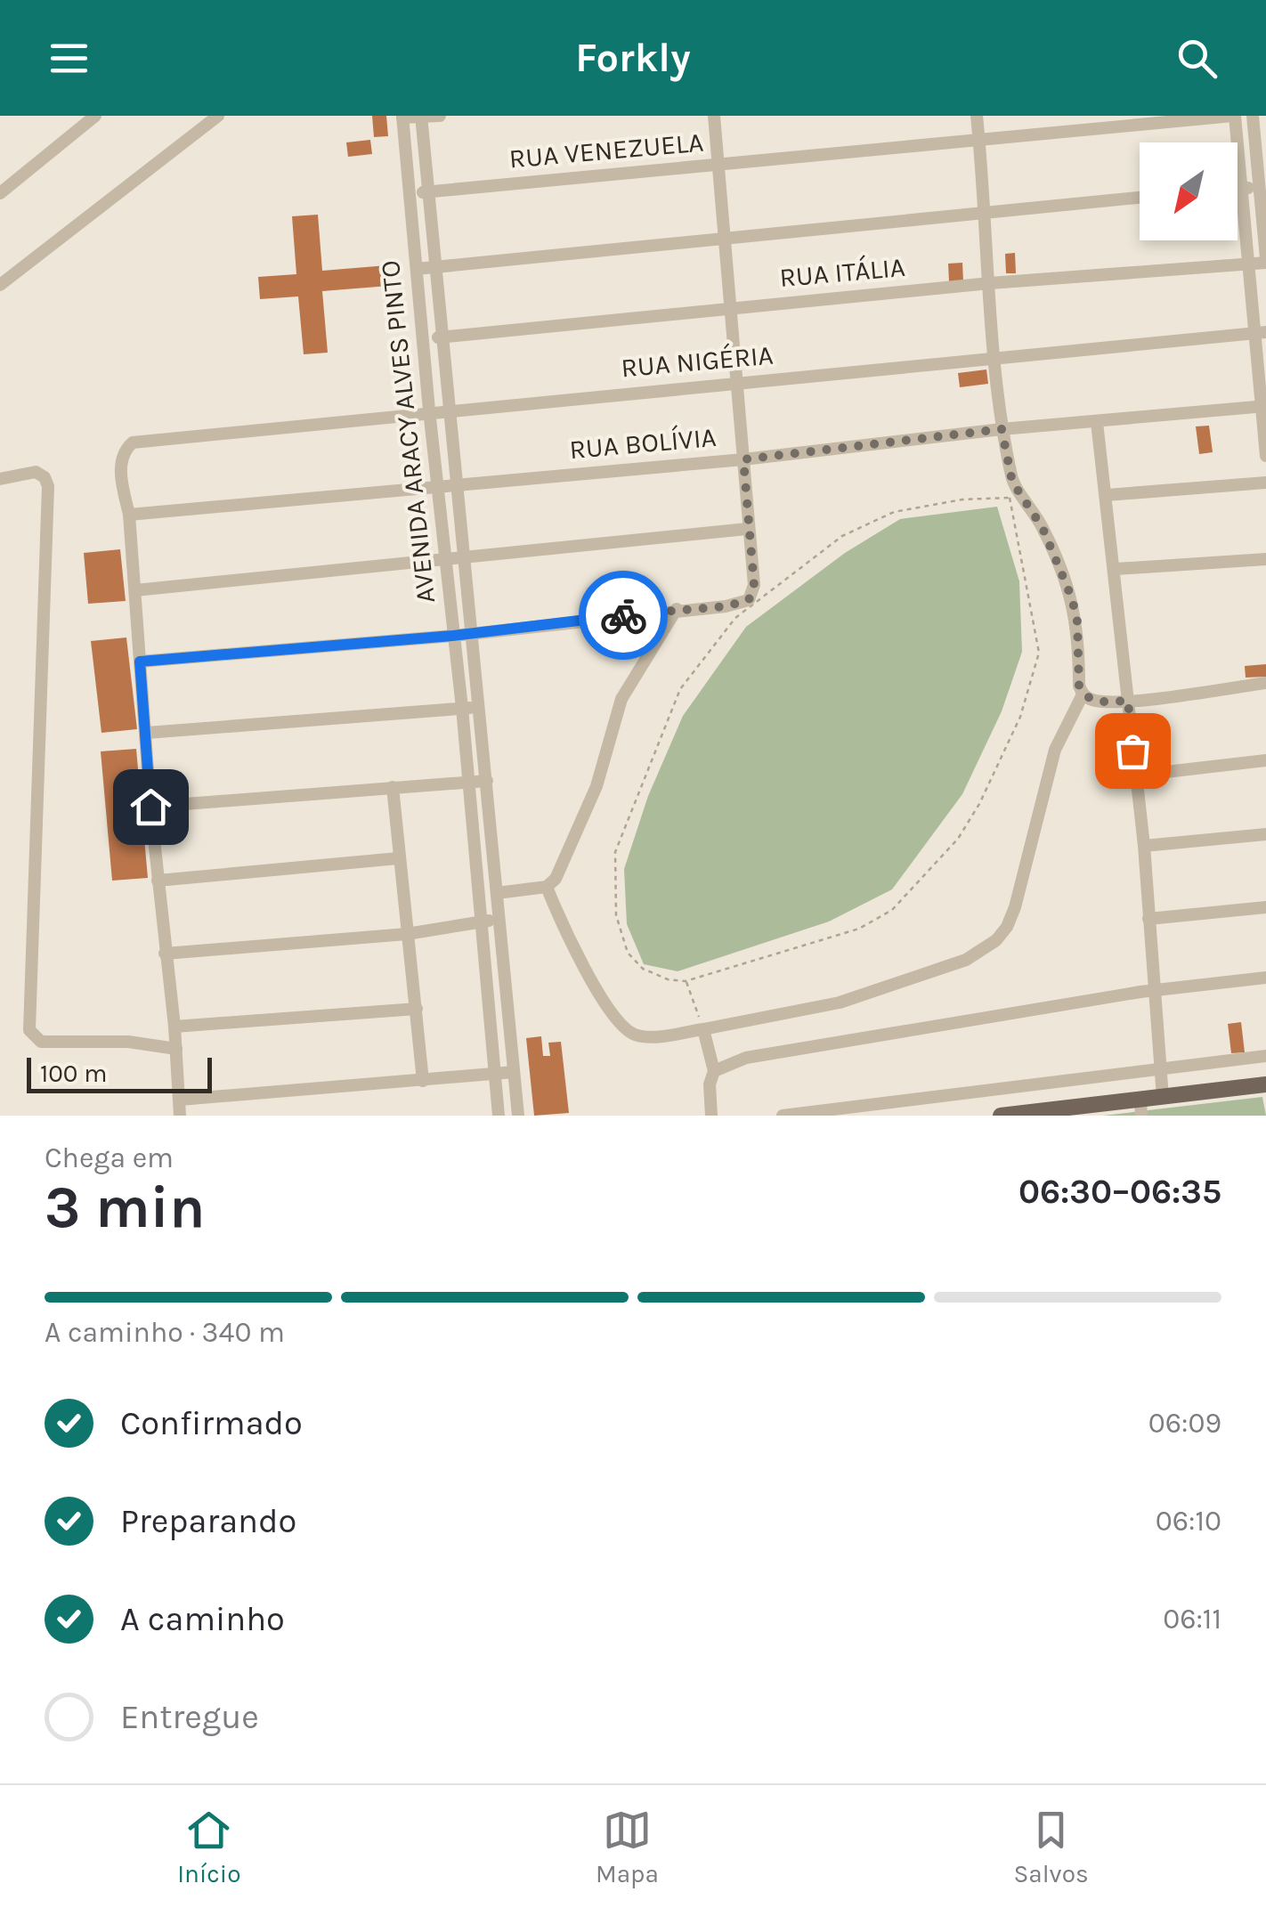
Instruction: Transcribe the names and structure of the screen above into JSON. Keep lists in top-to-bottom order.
{
  "streets": {
    "street": [
      "RUA VENEZUELA",
      "RUA ITÁLIA",
      "RUA NIGÉRIA",
      "AVENIDA ARACY ALVES PINTO",
      "RUA BOLÍVIA"
    ]
  },
  "crossings": [
    ["RUA VENEZUELA", "AVENIDA ARACY ALVES PINTO"],
    ["RUA ITÁLIA", "AVENIDA ARACY ALVES PINTO"],
    ["RUA NIGÉRIA", "AVENIDA ARACY ALVES PINTO"],
    ["RUA NIGÉRIA", "RUA BOLÍVIA"],
    ["AVENIDA ARACY ALVES PINTO", "RUA BOLÍVIA"]
  ],
  "scale_bar": "100 m",
  "north": "bottom left",
  "page": {
    "header": "Forkly",
    "scale": "100 m",
    "heading": ["3 min", "Chega em", "06:30–06:35"],
    "bar": "A caminho · 340 m",
    "list": [
      ["Confirmado", "06:09"],
      ["Preparando", "06:10"],
      ["A caminho", "06:11"],
      "Entregue"
    ],
    "tabs": ["Início", "Mapa", "Salvos"]
  }
}
